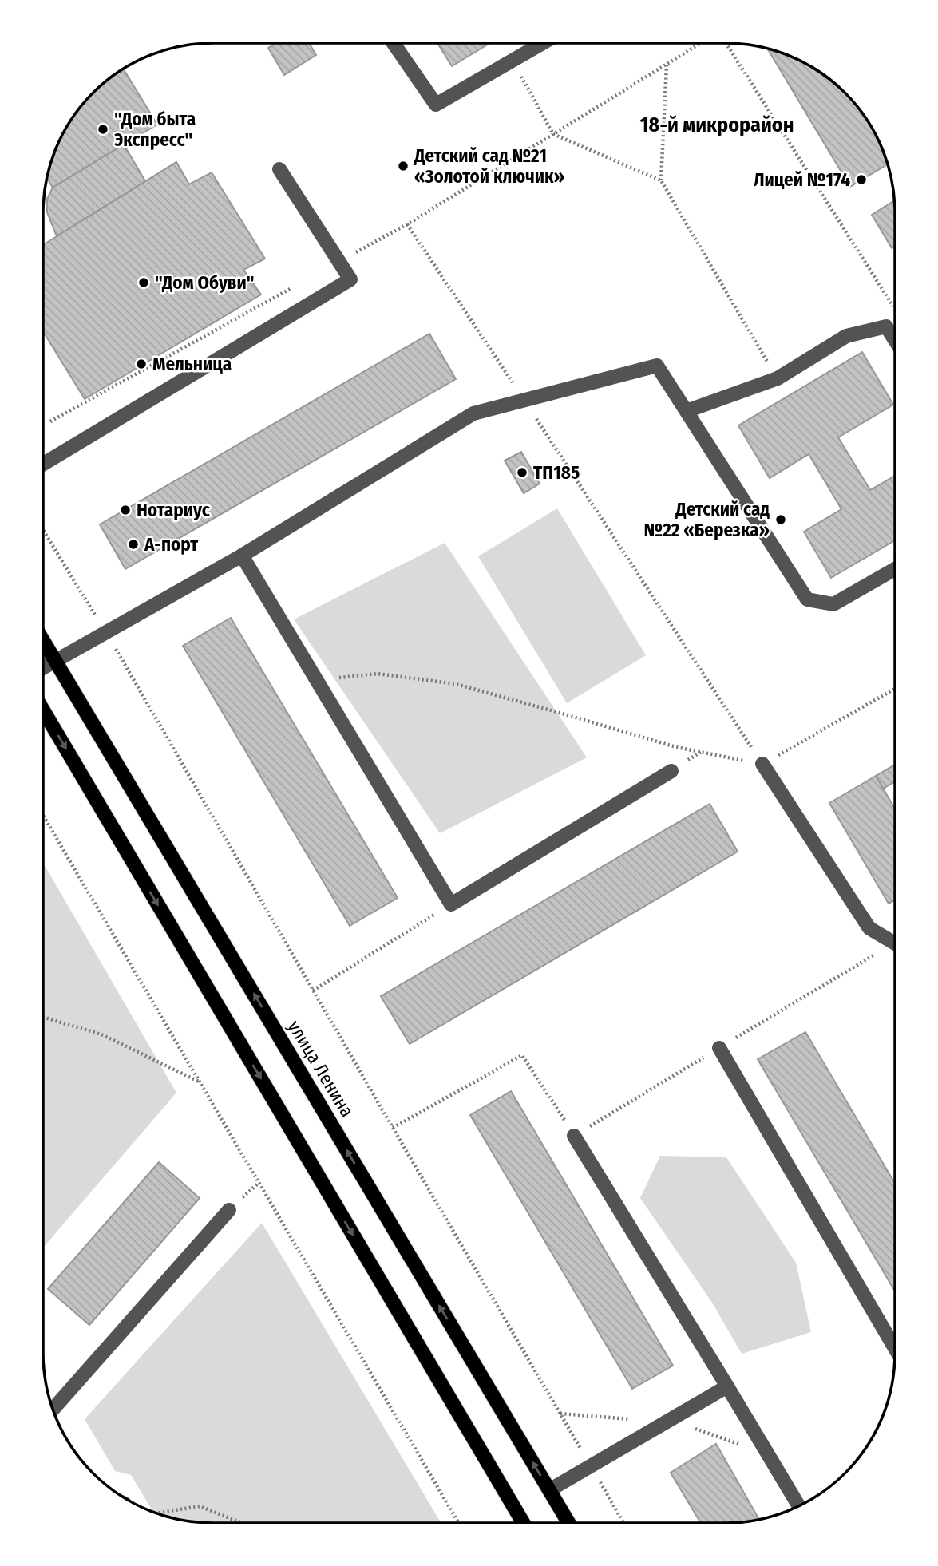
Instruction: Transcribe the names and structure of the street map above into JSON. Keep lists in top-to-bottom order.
{
  "streets": {
    "main road": ["улица Ленина"]
  },
  "districts": ["18-й микрорайон"],
  "places": [
    "\"Дом быта Экспресс\"",
    "Детский сад №21 «Золотой ключик»",
    "Лицей №174",
    "\"Дом Обуви\"",
    "Мельница",
    "ТП185",
    "Нотариус",
    "Детский сад №22 «Березка»",
    "А-порт"
  ]
}
